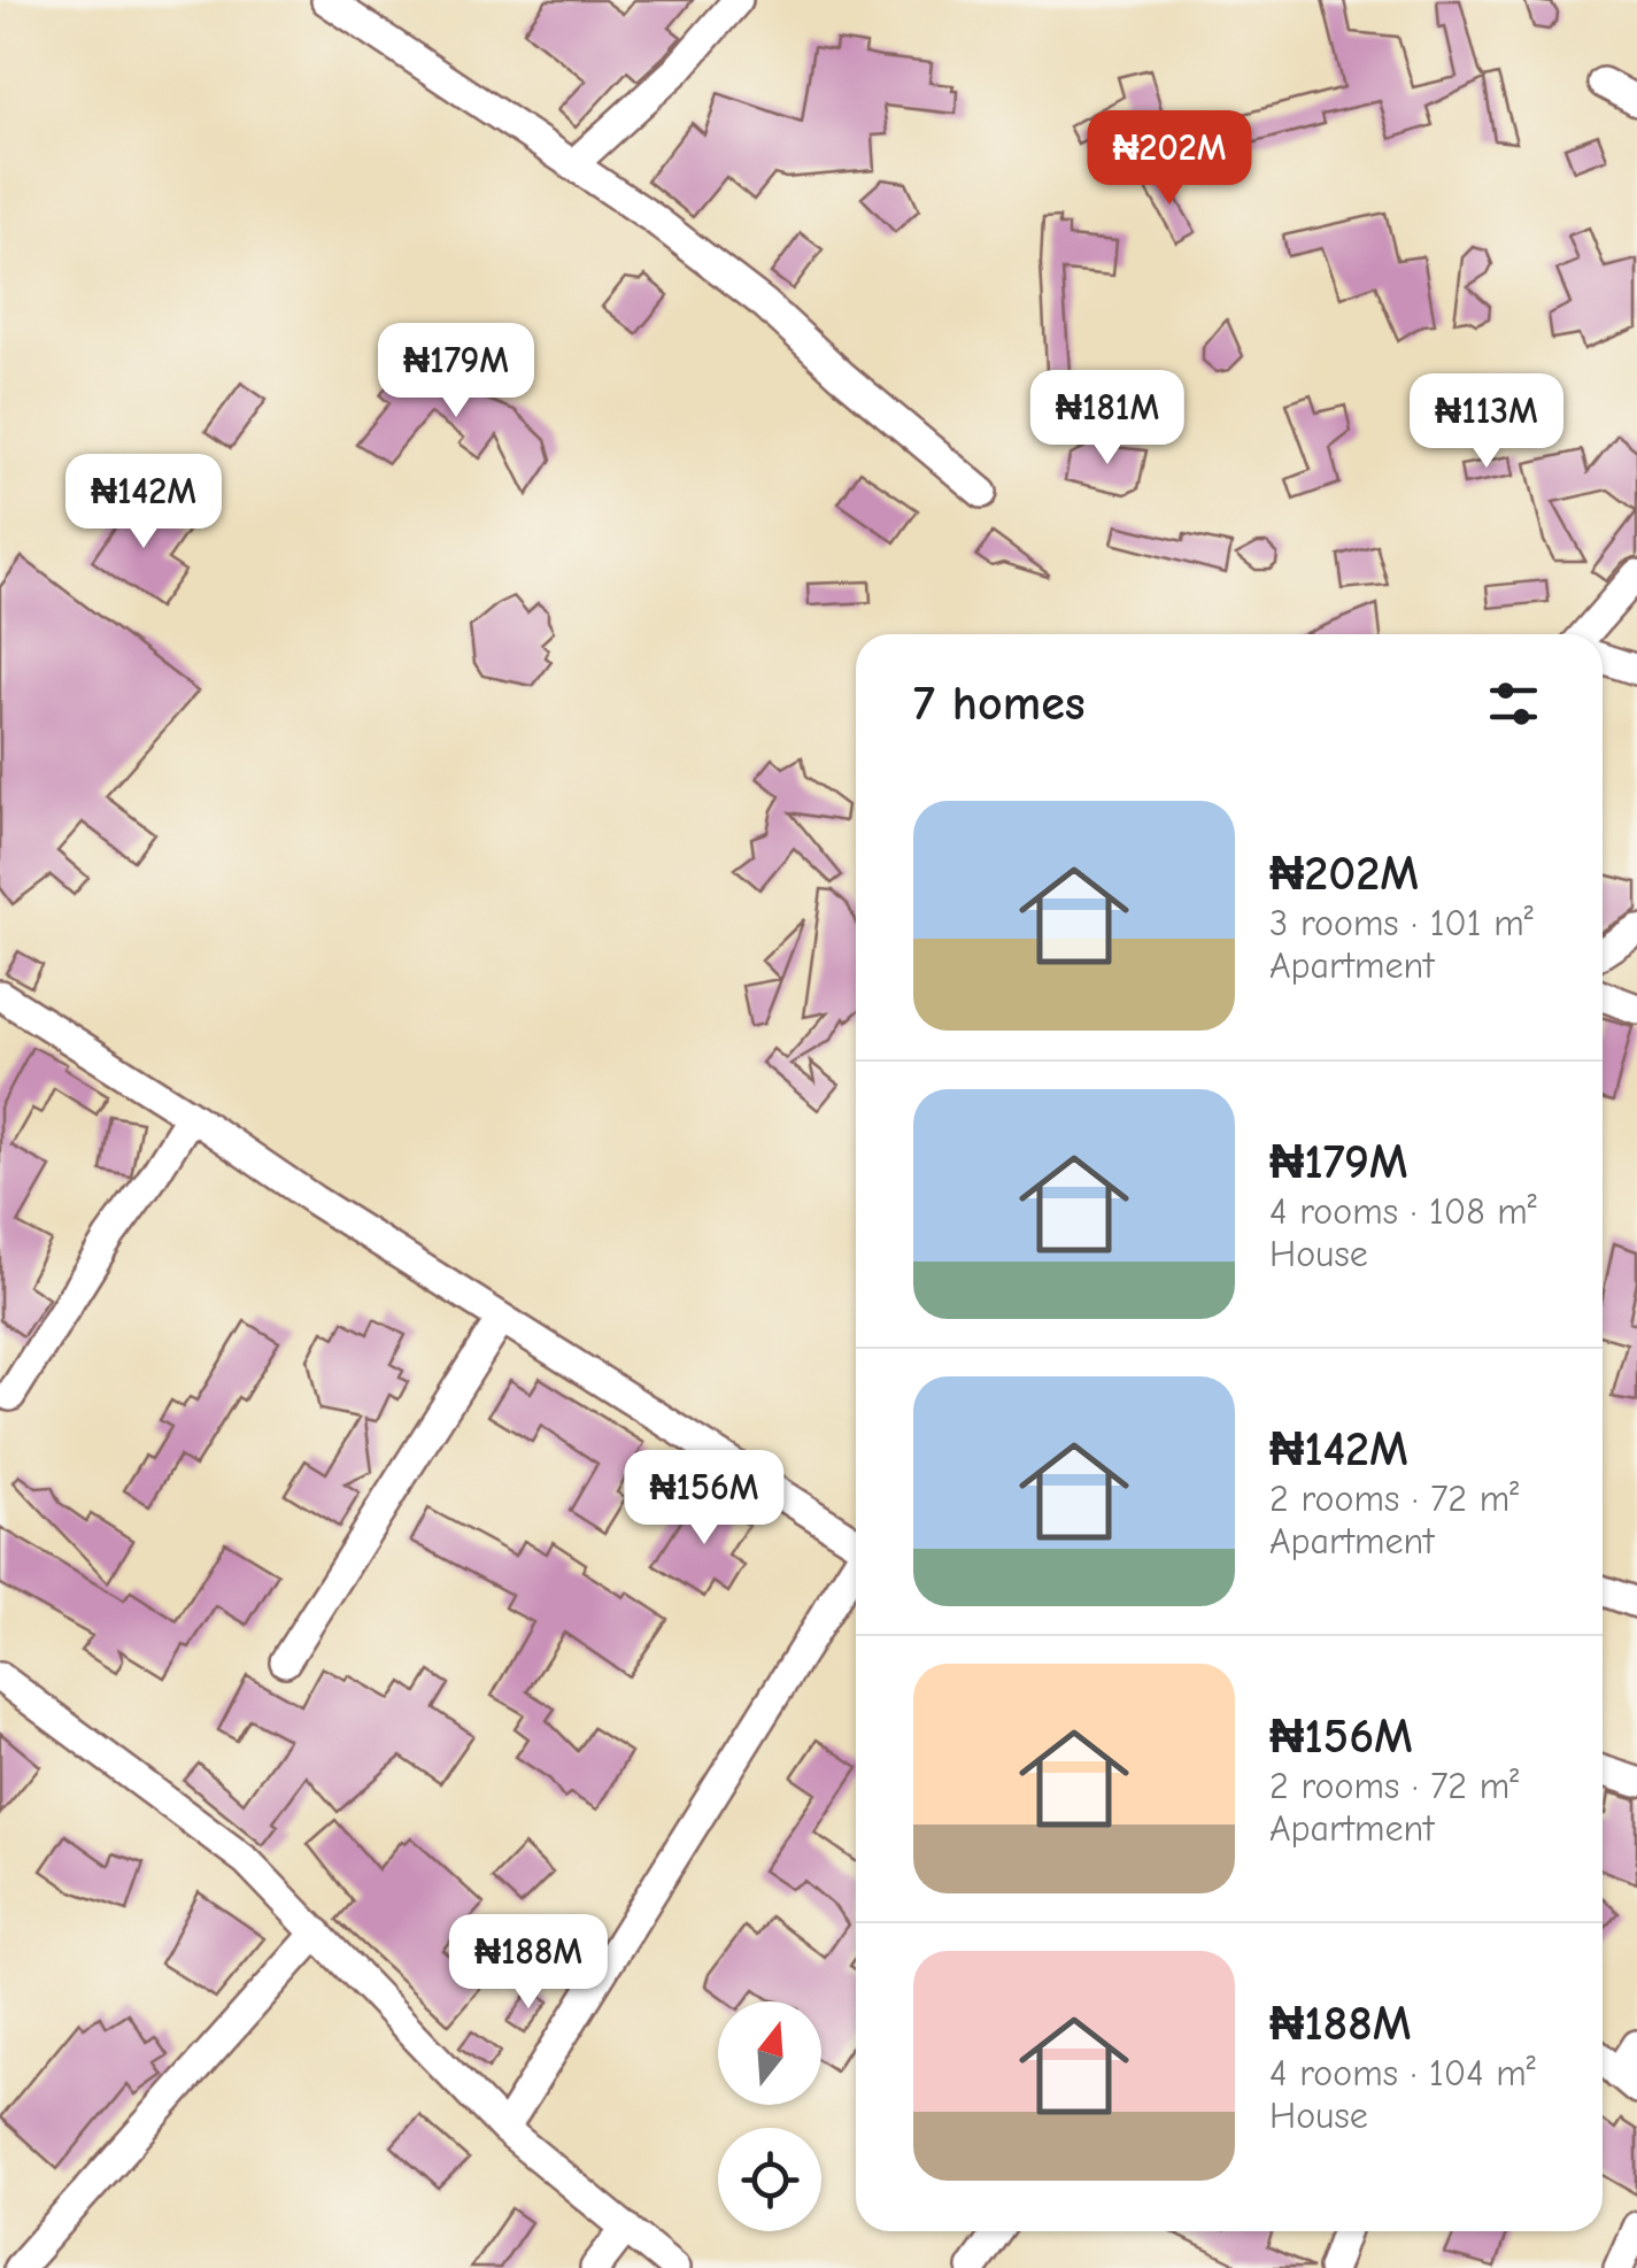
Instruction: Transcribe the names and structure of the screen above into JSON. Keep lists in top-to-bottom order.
{
  "north": "top",
  "page": {
    "price": [
      "₦202M",
      "₦179M",
      "₦181M",
      "₦113M",
      "₦142M",
      "₦156M",
      "₦188M"
    ],
    "heading": "7 homes",
    "list": [
      {
        "name": "₦202M",
        "note": "3 rooms · 101 m² · Apartment"
      },
      {
        "name": "₦179M",
        "note": "4 rooms · 108 m² · House"
      },
      {
        "name": "₦142M",
        "note": "2 rooms · 72 m² · Apartment"
      },
      {
        "name": "₦156M",
        "note": "2 rooms · 72 m² · Apartment"
      },
      {
        "name": "₦188M",
        "note": "4 rooms · 104 m² · House"
      }
    ]
  }
}
